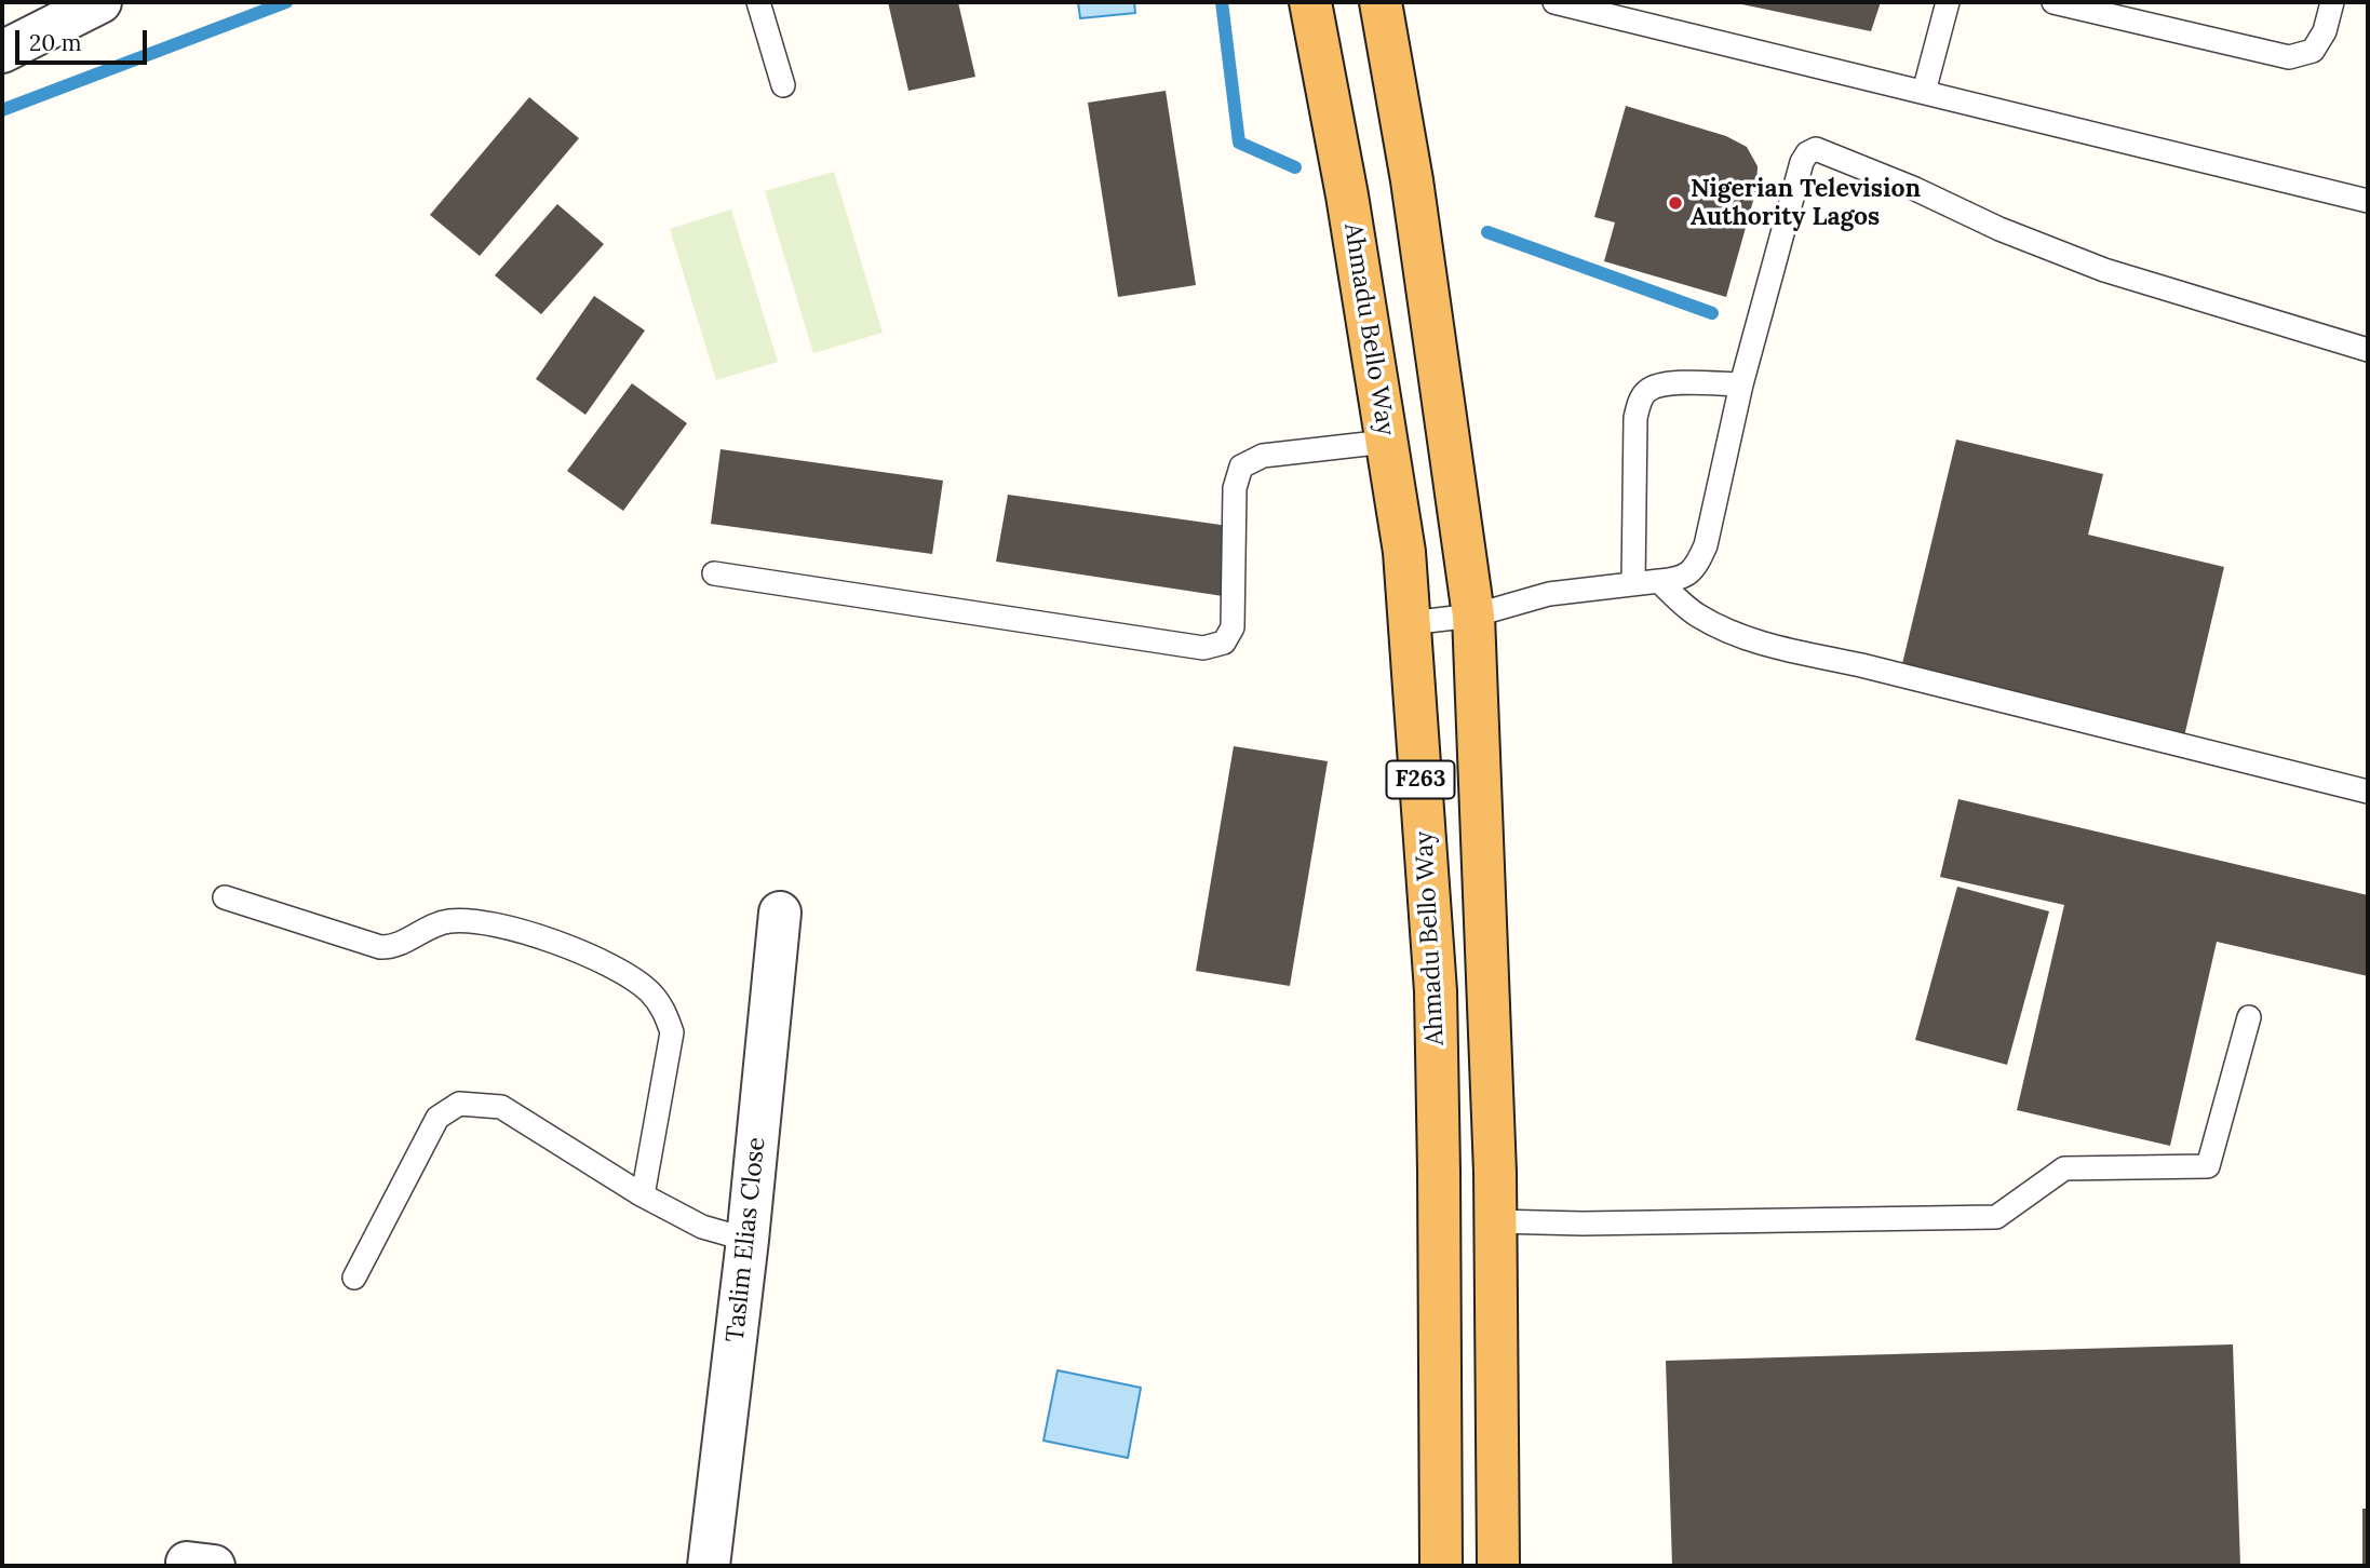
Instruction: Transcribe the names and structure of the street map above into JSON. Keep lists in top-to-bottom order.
{
  "streets": {
    "highway": ["Ahmadu Bello Way", "F263"],
    "street": ["Taslim Elias Close"]
  },
  "places": ["Nigerian Television Authority Lagos"],
  "scale_bar": "20 m"
}
